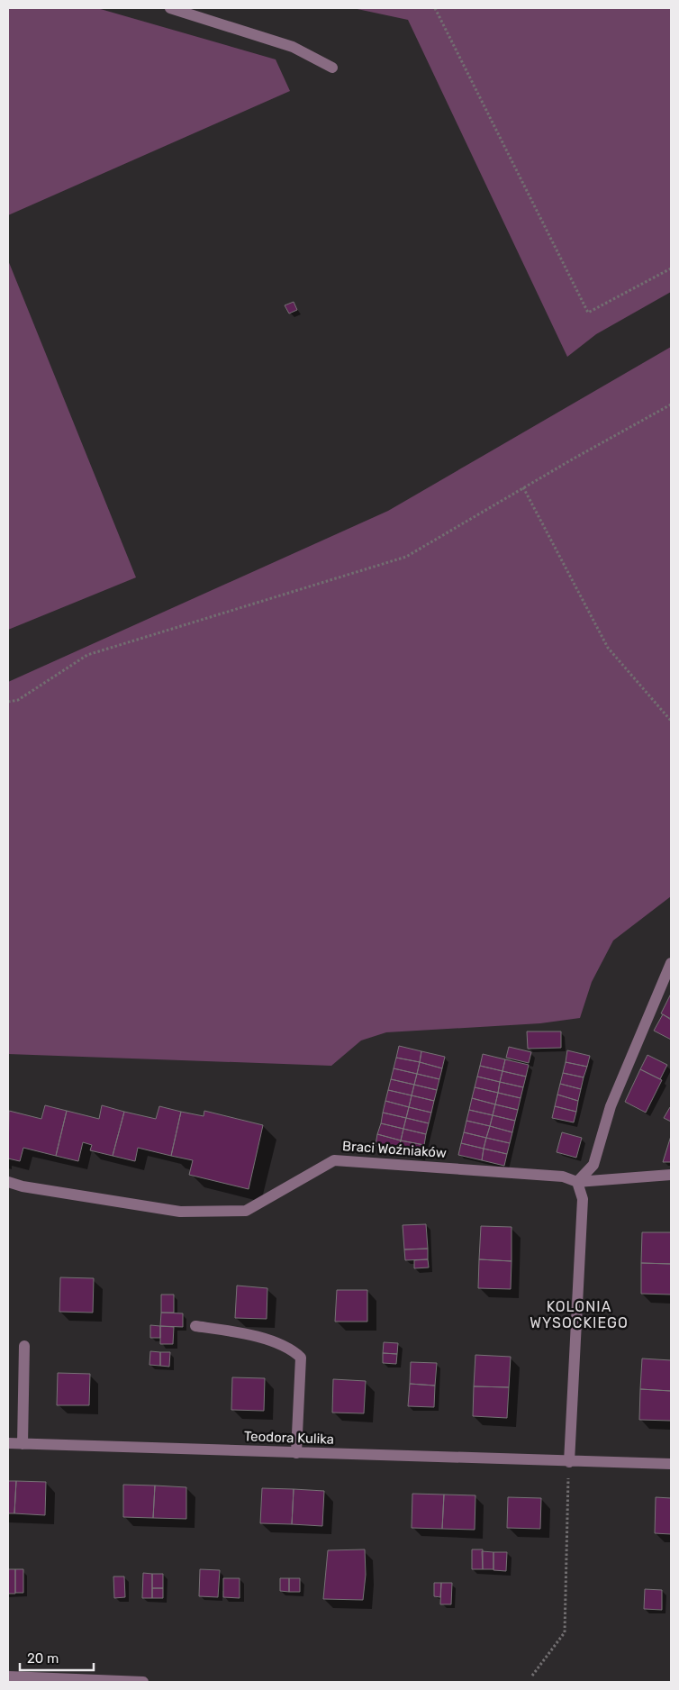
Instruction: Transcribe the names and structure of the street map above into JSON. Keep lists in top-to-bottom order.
{
  "streets": {
    "street": ["Braci Woźniaków", "Teodora Kulika"]
  },
  "districts": ["KOLONIA WYSOCKIEGO"],
  "scale_bar": "20 m"
}
